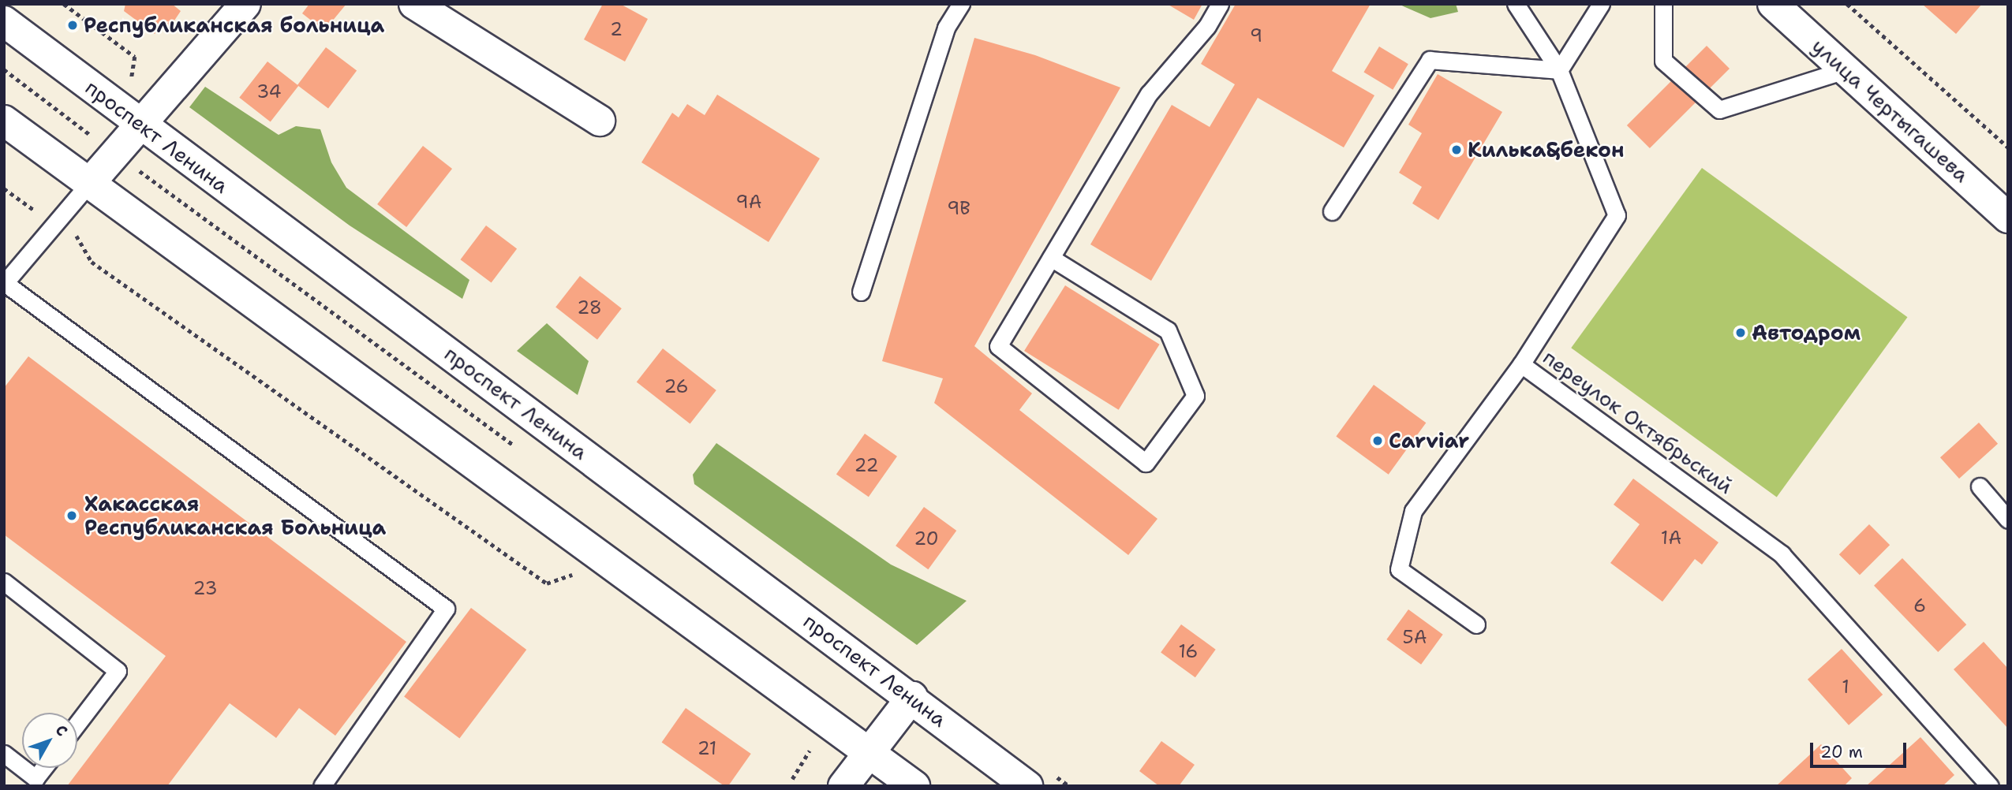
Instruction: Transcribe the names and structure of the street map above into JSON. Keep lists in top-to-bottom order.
{
  "streets": {
    "street": ["улица Чертыгашева", "проспект Ленина"],
    "lane": ["переулок Октябрьский"]
  },
  "places": [
    "Республиканская больница",
    "Килька&бекон",
    "Автодром",
    "Carviar",
    "Хакасская Республиканская Больница"
  ],
  "house_numbers": [
    "2",
    "9",
    "34",
    "9А",
    "9В",
    "28",
    "26",
    "22",
    "1А",
    "20",
    "23",
    "6",
    "5А",
    "16",
    "1",
    "21"
  ],
  "scale_bar": "20 m",
  "north": "top right"
}
